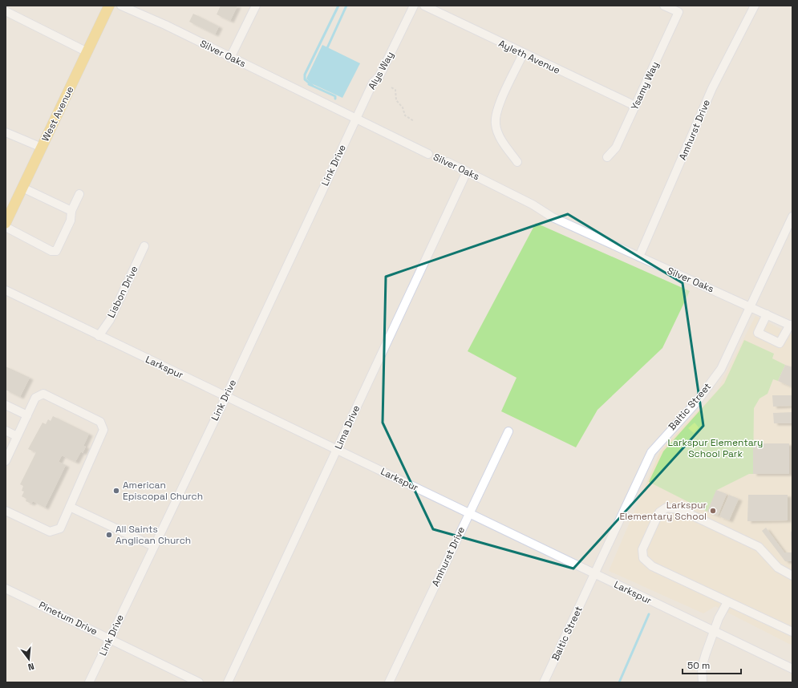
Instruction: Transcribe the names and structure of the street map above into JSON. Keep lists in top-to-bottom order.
{
  "streets": {
    "main road": ["West Avenue"],
    "street": [
      "Silver Oaks",
      "Ayleth Avenue",
      "Alys Way",
      "Ysamy Way",
      "Amhurst Drive",
      "Link Drive",
      "Lisbon Drive",
      "Larkspur",
      "Baltic Street",
      "Lima Drive",
      "Pinetum Drive"
    ]
  },
  "crossings": [
    ["Silver Oaks", "Alys Way"],
    ["Silver Oaks", "Amhurst Drive"],
    ["Silver Oaks", "Link Drive"],
    ["Silver Oaks", "Baltic Street"],
    ["Silver Oaks", "Lima Drive"],
    ["Ayleth Avenue", "Ysamy Way"],
    ["Alys Way", "Link Drive"],
    ["Amhurst Drive", "Larkspur"],
    ["Link Drive", "Larkspur"],
    ["Link Drive", "Pinetum Drive"],
    ["Lisbon Drive", "Larkspur"],
    ["Larkspur", "Baltic Street"],
    ["Larkspur", "Lima Drive"]
  ],
  "parks": ["Larkspur Elementary School Park"],
  "places": ["American Episcopal Church", "Larkspur Elementary School", "All Saints Anglican Church"],
  "scale_bar": "50 m",
  "north": "bottom"
}
